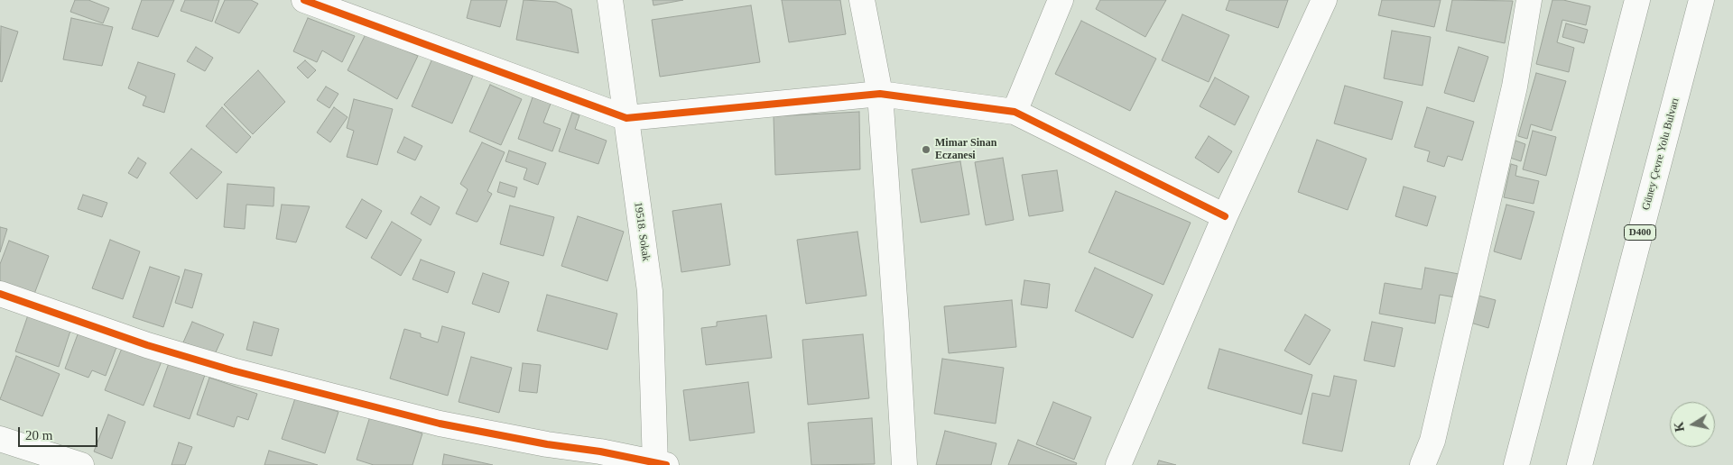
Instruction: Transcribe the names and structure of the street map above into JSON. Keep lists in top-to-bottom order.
{
  "streets": {
    "main road": ["Güney Çevre Yolu Bulvarı", "19518. Sokak", "D400"]
  },
  "places": ["Mimar Sinan Eczanesi"],
  "scale_bar": "20 m",
  "north": "left"
}
